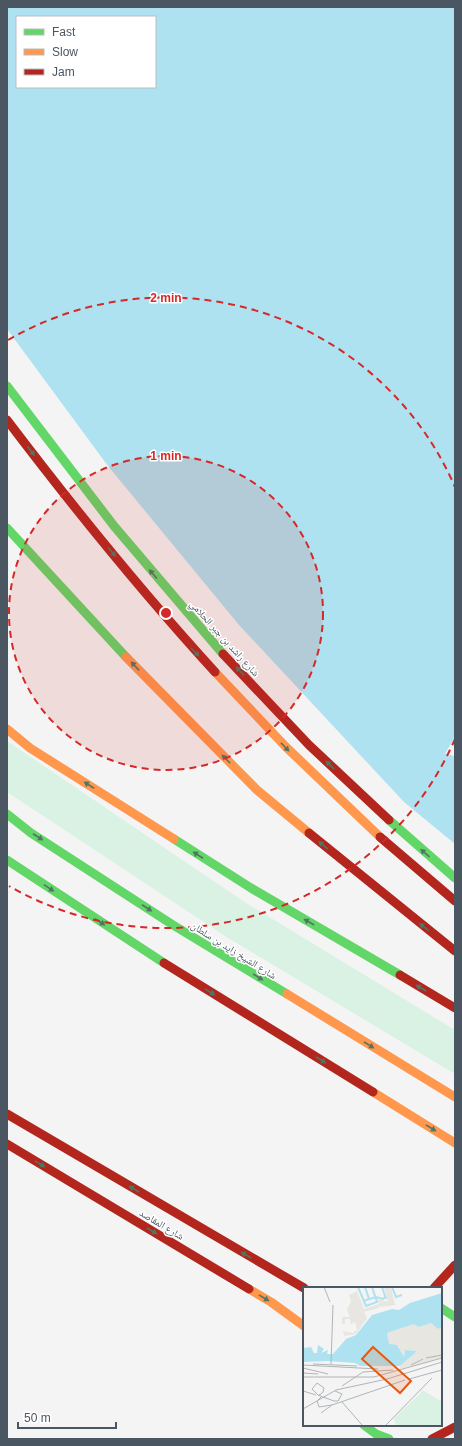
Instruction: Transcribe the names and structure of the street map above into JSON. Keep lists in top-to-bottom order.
{
  "streets": {
    "main road": ["شارع راشد بن جبر الحلامي", "شارع الشيخ زايد بن سلطان", "شارع المقاصد"]
  },
  "legend": ["Fast", "Slow", "Jam"],
  "scale_bar": "50 m",
  "rings": ["2 min", "1 min"]
}
